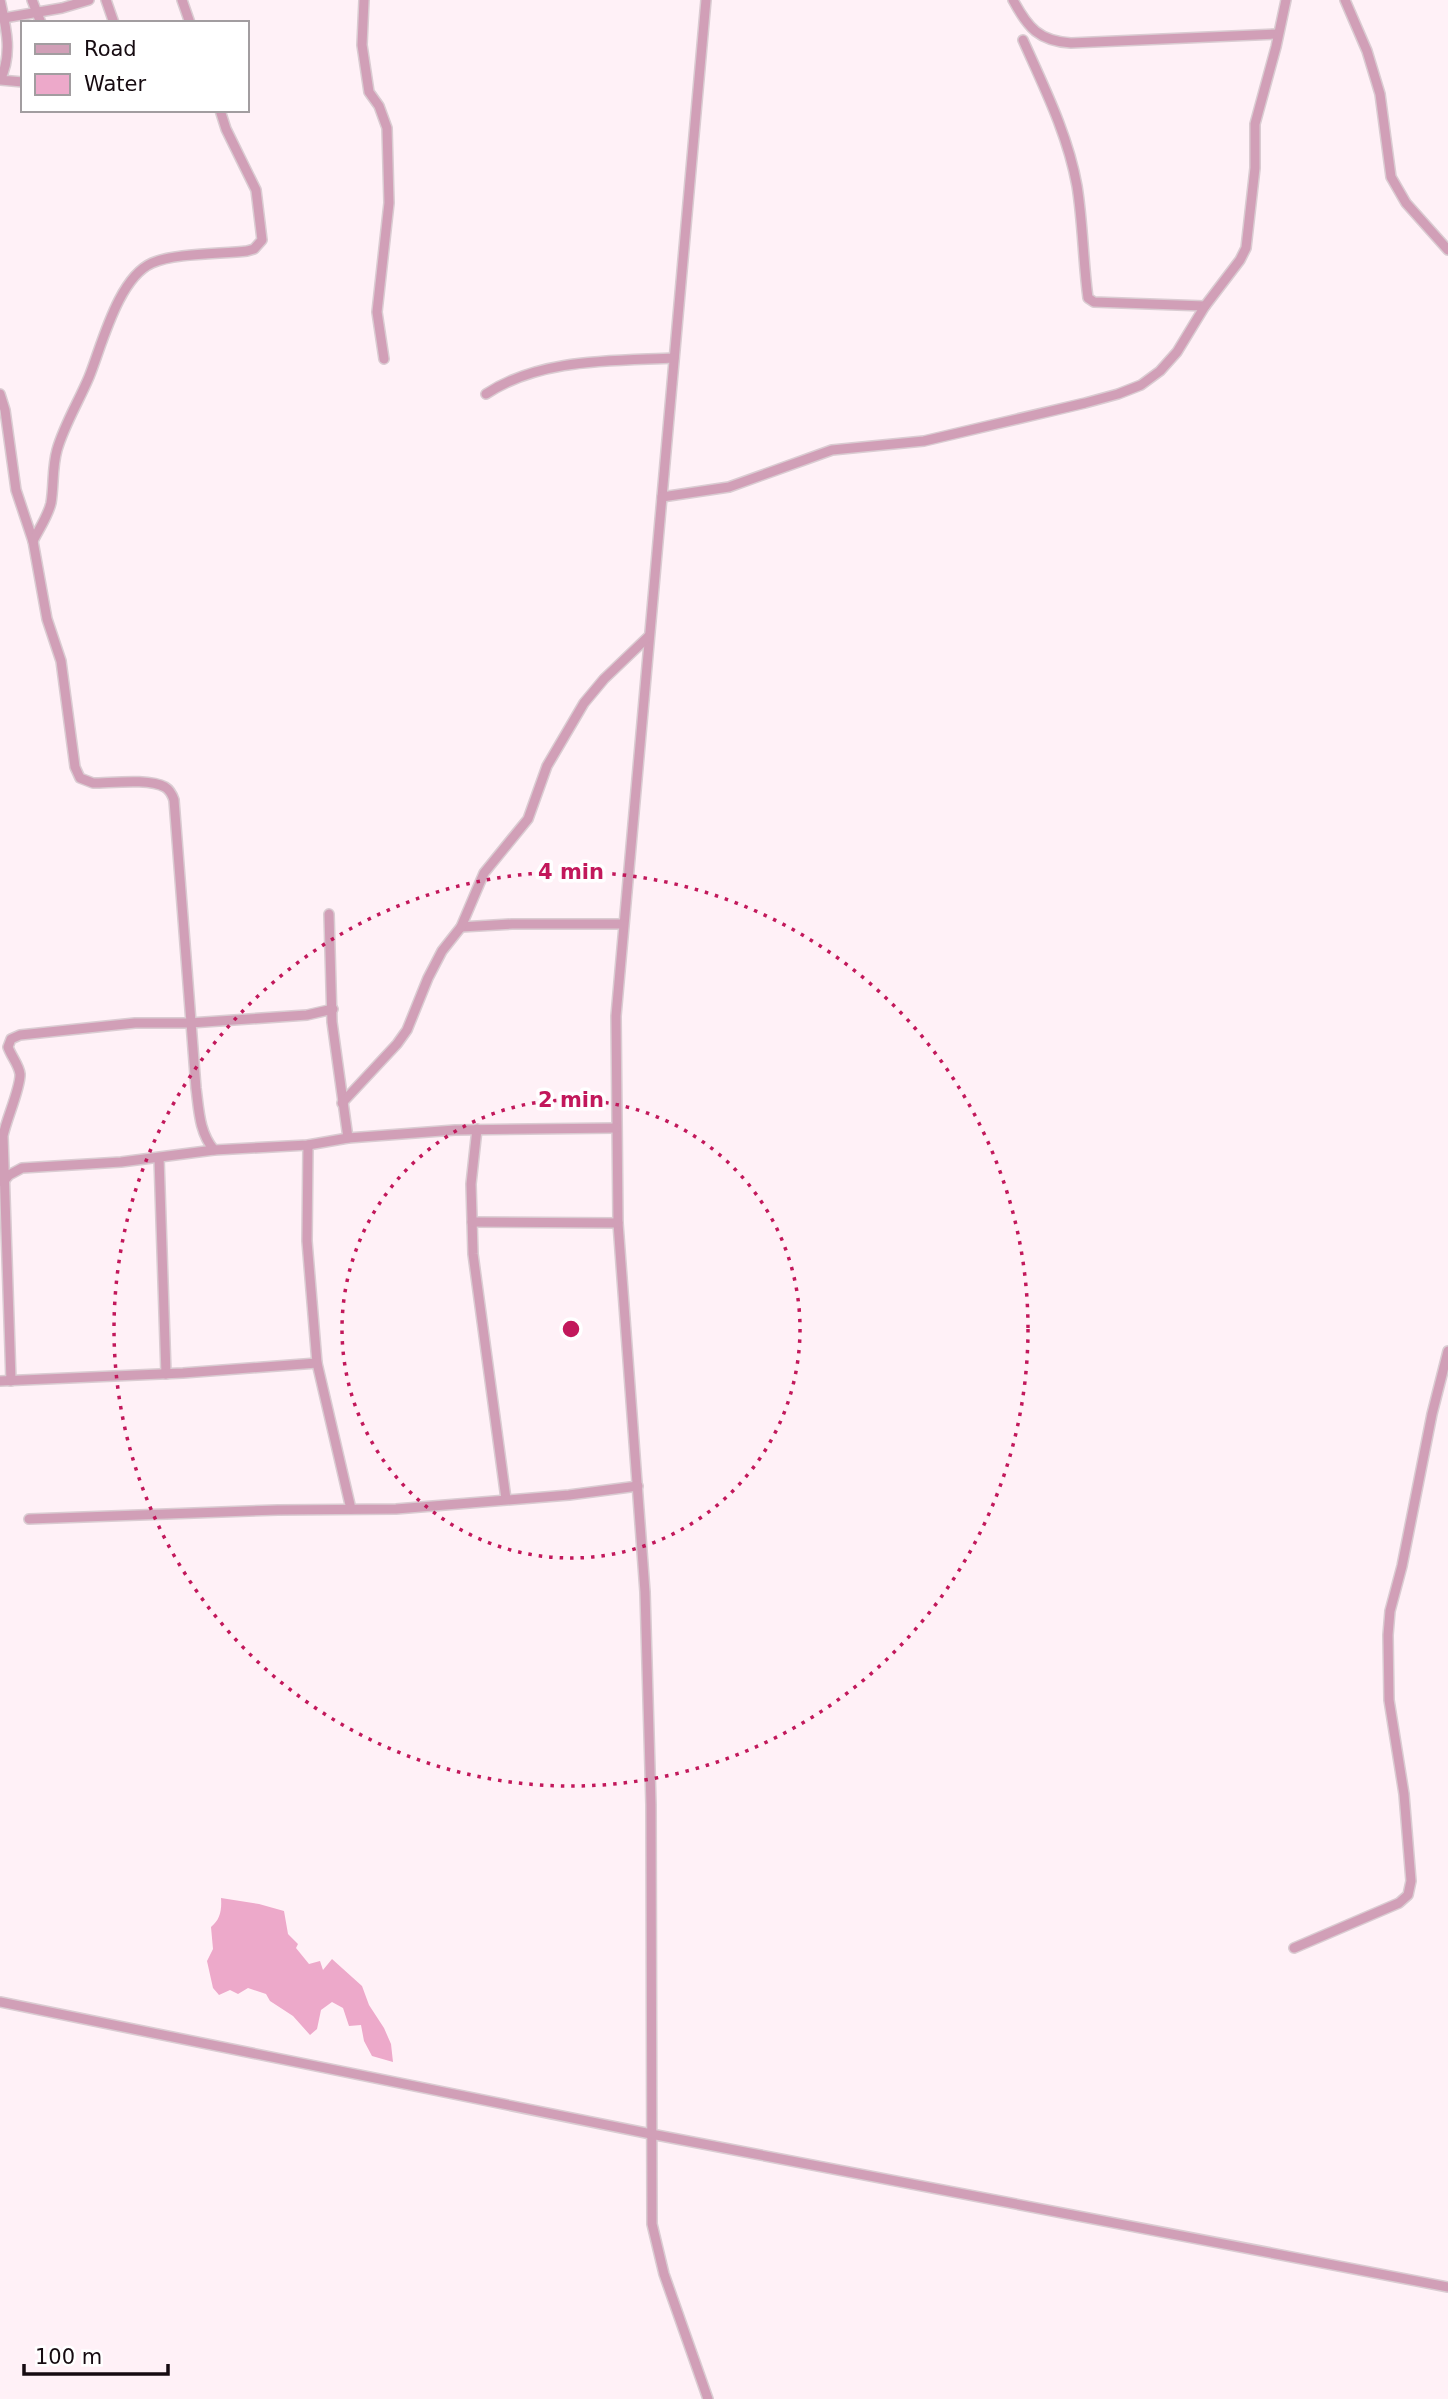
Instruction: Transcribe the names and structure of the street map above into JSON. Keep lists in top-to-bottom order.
{
  "legend": ["Road", "Water"],
  "scale_bar": "100 m",
  "rings": ["4 min", "2 min"]
}
